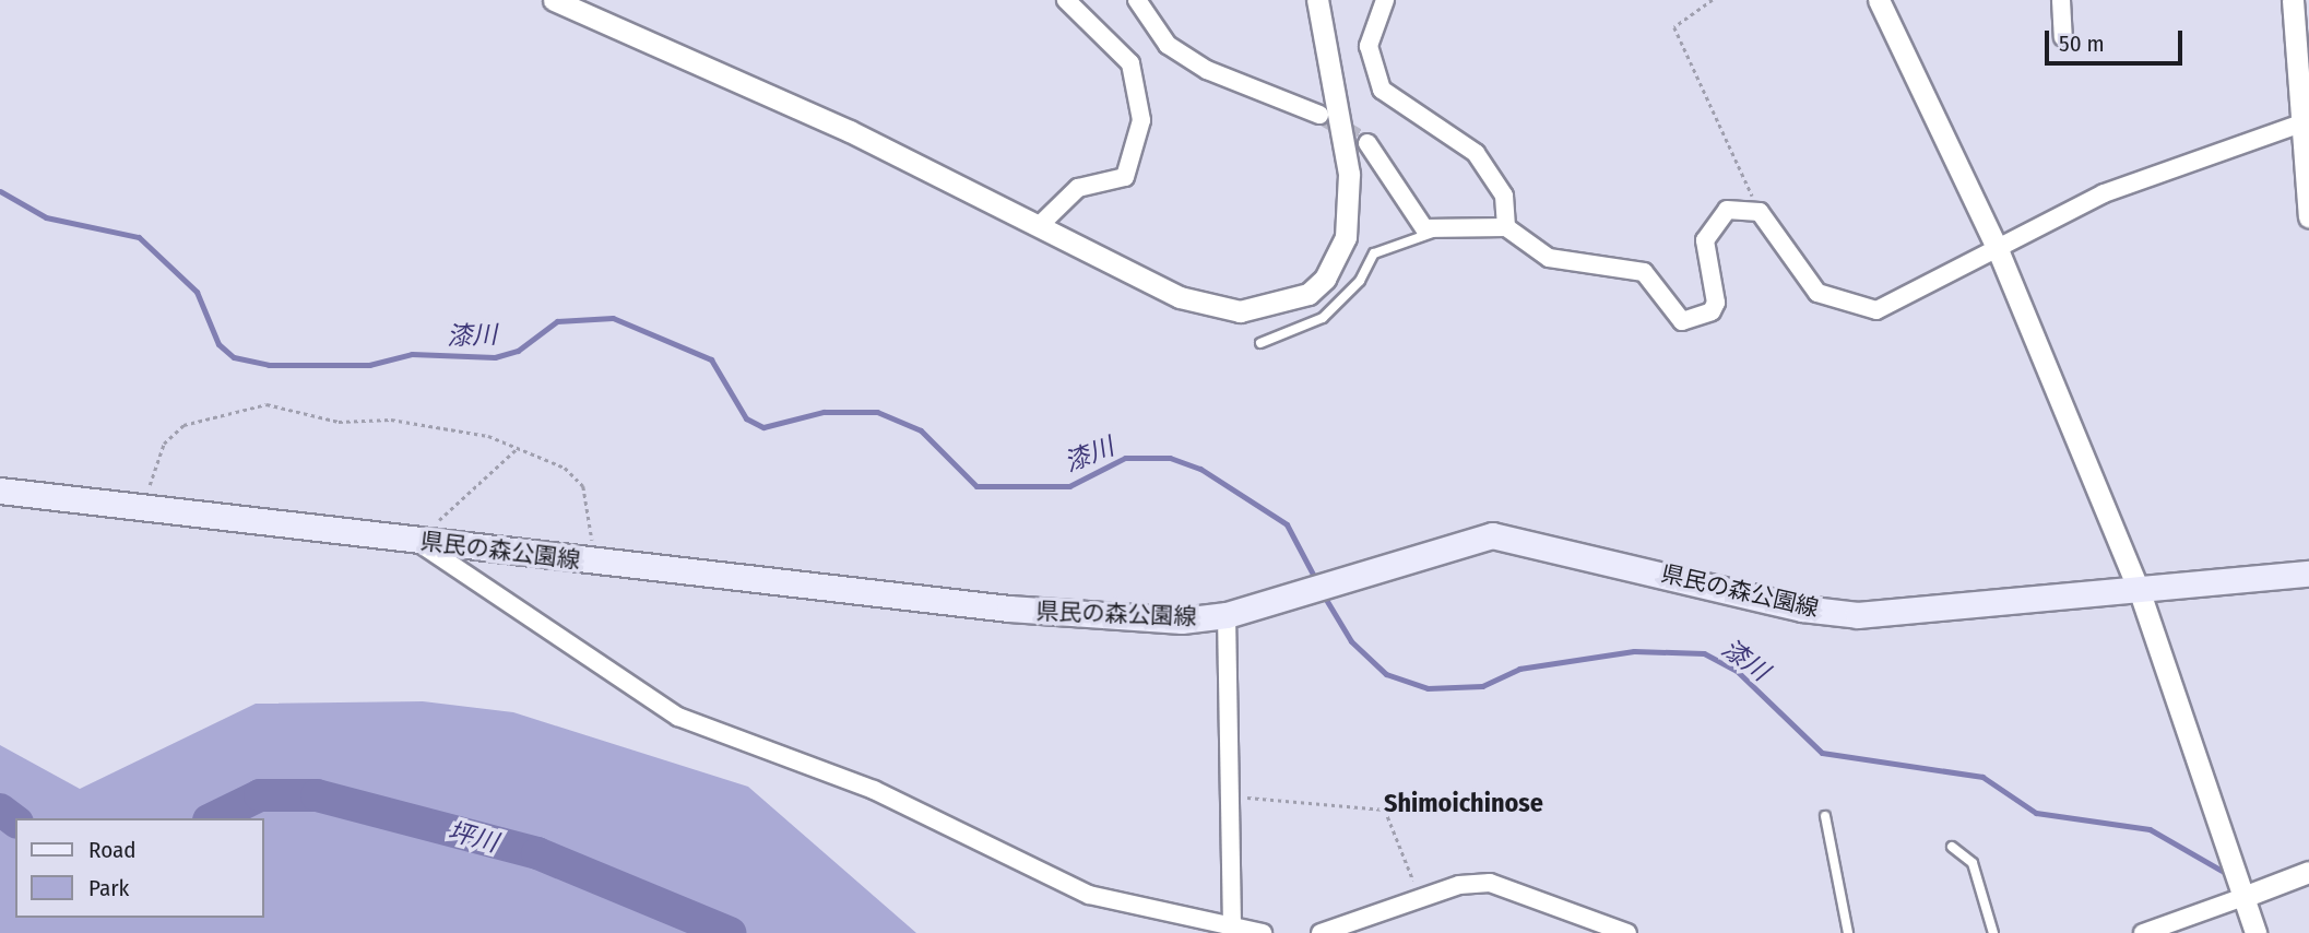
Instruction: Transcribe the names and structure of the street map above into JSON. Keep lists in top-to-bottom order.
{
  "streets": {
    "main road": ["県民の森公園線"]
  },
  "districts": ["Shimoichinose"],
  "water": ["漆川", "坪川"],
  "legend": ["Road", "Park"],
  "scale_bar": "50 m"
}
